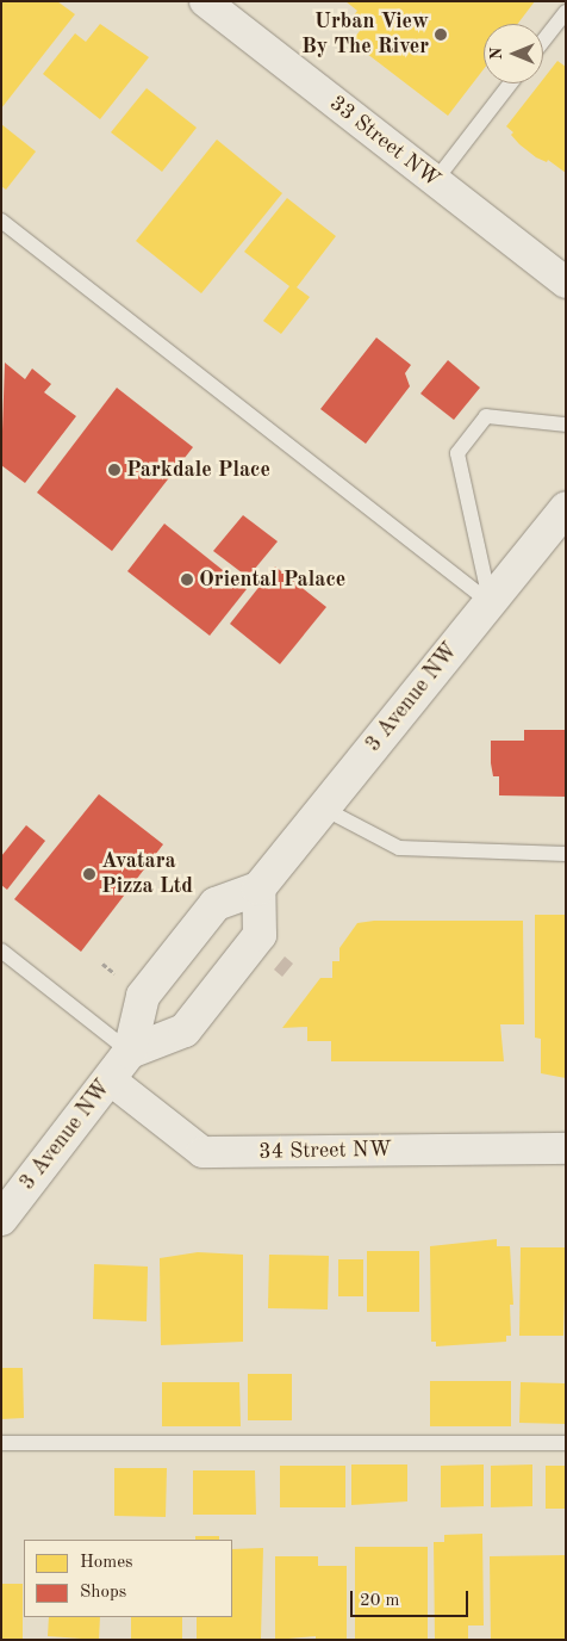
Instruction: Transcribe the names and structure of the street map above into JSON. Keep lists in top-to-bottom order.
{
  "streets": {
    "main road": ["3 Avenue NW"],
    "street": ["33 Street NW", "34 Street NW"]
  },
  "crossings": [
    ["3 Avenue NW", "34 Street NW"]
  ],
  "places": [
    "Urban View By The River",
    "Parkdale Place",
    "Oriental Palace",
    "Avatara Pizza Ltd"
  ],
  "legend": ["Homes", "Shops"],
  "scale_bar": "20 m",
  "north": "left"
}
